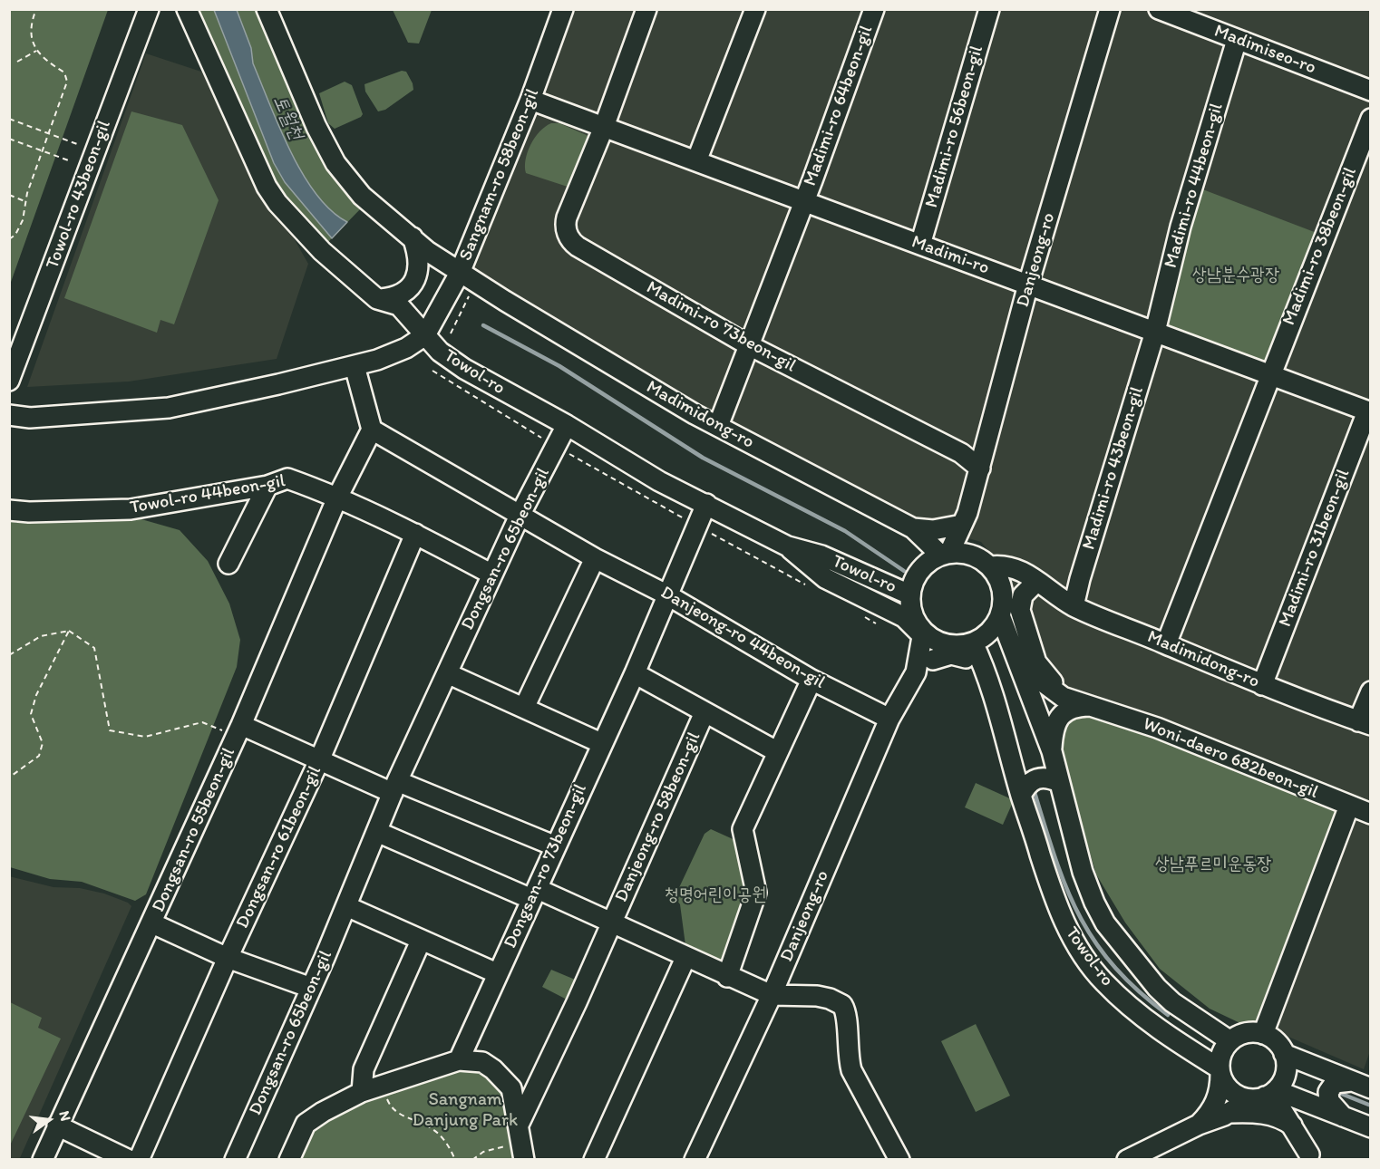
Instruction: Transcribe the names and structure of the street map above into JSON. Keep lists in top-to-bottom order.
{
  "streets": {
    "street": [
      "Madimiseo-ro",
      "Madimi-ro 64beon-gil",
      "Madimi-ro 56beon-gil",
      "Sangnam-ro 58beon-gil",
      "Madimi-ro 44beon-gil",
      "Towol-ro 43beon-gil",
      "Madimi-ro 38beon-gil",
      "Madimi-ro",
      "Danjeong-ro",
      "Madimi-ro 73beon-gil",
      "Towol-ro",
      "Madimidong-ro",
      "Madimi-ro 43beon-gil",
      "Towol-ro 44beon-gil",
      "Madimi-ro 31beon-gil",
      "Dongsan-ro 65beon-gil",
      "Danjeong-ro 44beon-gil",
      "Woni-daero 682beon-gil",
      "Danjeong-ro 58beon-gil",
      "Dongsan-ro 55beon-gil",
      "Dongsan-ro 61beon-gil",
      "Dongsan-ro 73beon-gil"
    ]
  },
  "crossings": [
    ["Madimiseo-ro", "Madimi-ro 44beon-gil"],
    ["Madimi-ro 64beon-gil", "Madimi-ro"],
    ["Madimi-ro 64beon-gil", "Madimi-ro 73beon-gil"],
    ["Madimi-ro 64beon-gil", "Madimidong-ro"],
    ["Madimi-ro 56beon-gil", "Madimi-ro"],
    ["Sangnam-ro 58beon-gil", "Madimi-ro"],
    ["Sangnam-ro 58beon-gil", "Towol-ro"],
    ["Sangnam-ro 58beon-gil", "Madimidong-ro"],
    ["Madimi-ro 44beon-gil", "Madimi-ro"],
    ["Madimi-ro 44beon-gil", "Madimi-ro 43beon-gil"],
    ["Madimi-ro 38beon-gil", "Madimi-ro"],
    ["Madimi-ro", "Danjeong-ro"],
    ["Madimi-ro", "Madimi-ro 73beon-gil"],
    ["Madimi-ro", "Madimi-ro 43beon-gil"],
    ["Madimi-ro", "Madimi-ro 31beon-gil"],
    ["Danjeong-ro", "Madimi-ro 73beon-gil"],
    ["Danjeong-ro", "Towol-ro"],
    ["Danjeong-ro", "Madimidong-ro"],
    ["Danjeong-ro", "Danjeong-ro 44beon-gil"],
    ["Danjeong-ro", "Danjeong-ro 58beon-gil"],
    ["Towol-ro", "Madimidong-ro"],
    ["Towol-ro", "Dongsan-ro 65beon-gil"],
    ["Towol-ro", "Dongsan-ro 73beon-gil"],
    ["Madimidong-ro", "Madimi-ro 43beon-gil"],
    ["Madimidong-ro", "Madimi-ro 31beon-gil"],
    ["Towol-ro 44beon-gil", "Dongsan-ro 55beon-gil"],
    ["Dongsan-ro 65beon-gil", "Danjeong-ro 44beon-gil"],
    ["Danjeong-ro 44beon-gil", "Dongsan-ro 55beon-gil"],
    ["Danjeong-ro 44beon-gil", "Dongsan-ro 73beon-gil"],
    ["Danjeong-ro 58beon-gil", "Dongsan-ro 73beon-gil"]
  ],
  "water": ["토월천"],
  "parks": [
    "상남분수광장",
    "상남푸르미운동장",
    "청명어린이공원",
    "Sangnam Danjung Park"
  ],
  "north": "right"
}
